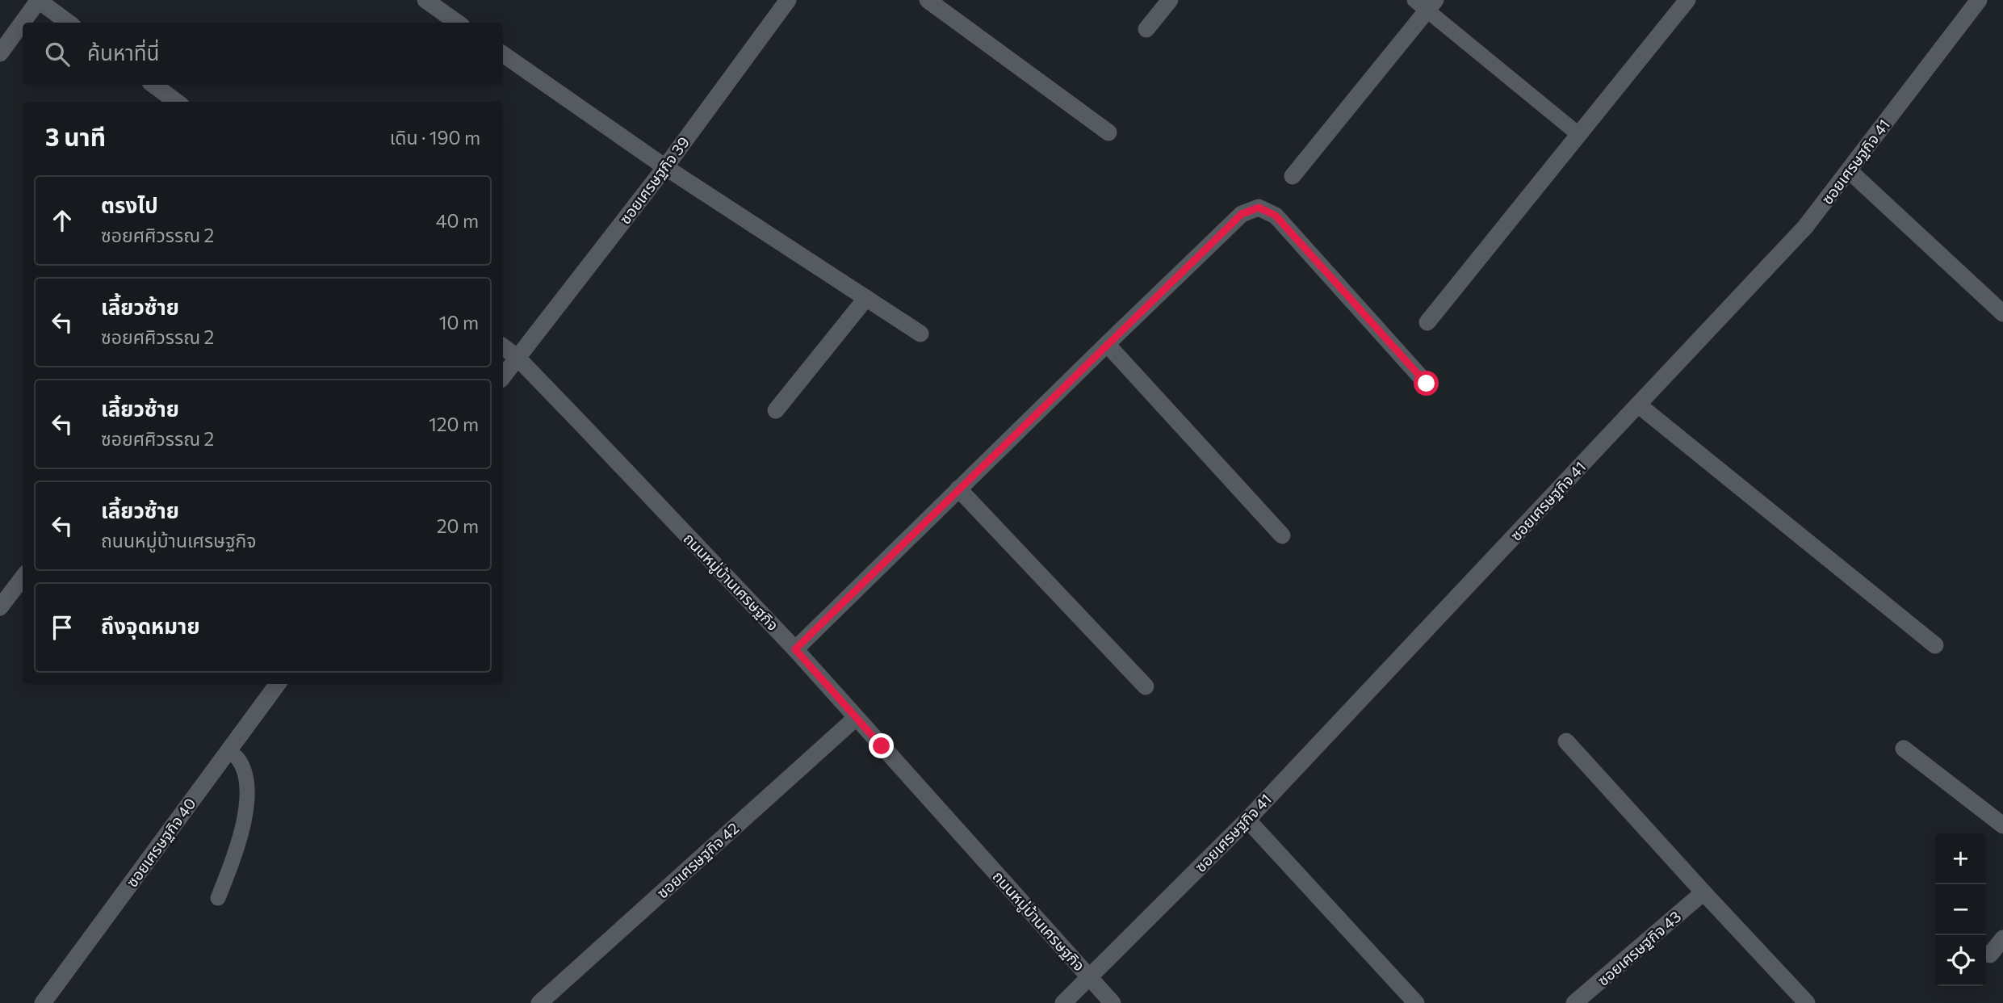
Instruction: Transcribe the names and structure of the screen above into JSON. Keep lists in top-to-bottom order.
{
  "streets": {
    "street": [
      "ซอยเศรษฐกิจ 41",
      "ซอยเศรษฐกิจ 39",
      "ถนนหมู่บ้านเศรษฐกิจ",
      "ซอยเศรษฐกิจ 40",
      "ซอยเศรษฐกิจ 42",
      "ซอยเศรษฐกิจ 43"
    ]
  },
  "crossings": [
    ["ซอยเศรษฐกิจ 41", "ถนนหมู่บ้านเศรษฐกิจ"],
    ["ซอยเศรษฐกิจ 39", "ถนนหมู่บ้านเศรษฐกิจ"],
    ["ถนนหมู่บ้านเศรษฐกิจ", "ซอยเศรษฐกิจ 42"]
  ],
  "page": {
    "search": "ค้นหาที่นี่",
    "heading": ["3 นาที", "เดิน · 190 m"],
    "list": [
      ["ตรงไป", "ซอยศศิวรรณ 2", "40 m"],
      ["เลี้ยวซ้าย", "ซอยศศิวรรณ 2", "10 m"],
      ["เลี้ยวซ้าย", "ซอยศศิวรรณ 2", "120 m"],
      ["เลี้ยวซ้าย", "ถนนหมู่บ้านเศรษฐกิจ", "20 m"],
      "ถึงจุดหมาย"
    ],
    "map_buttons": ["+", "−"]
  }
}
